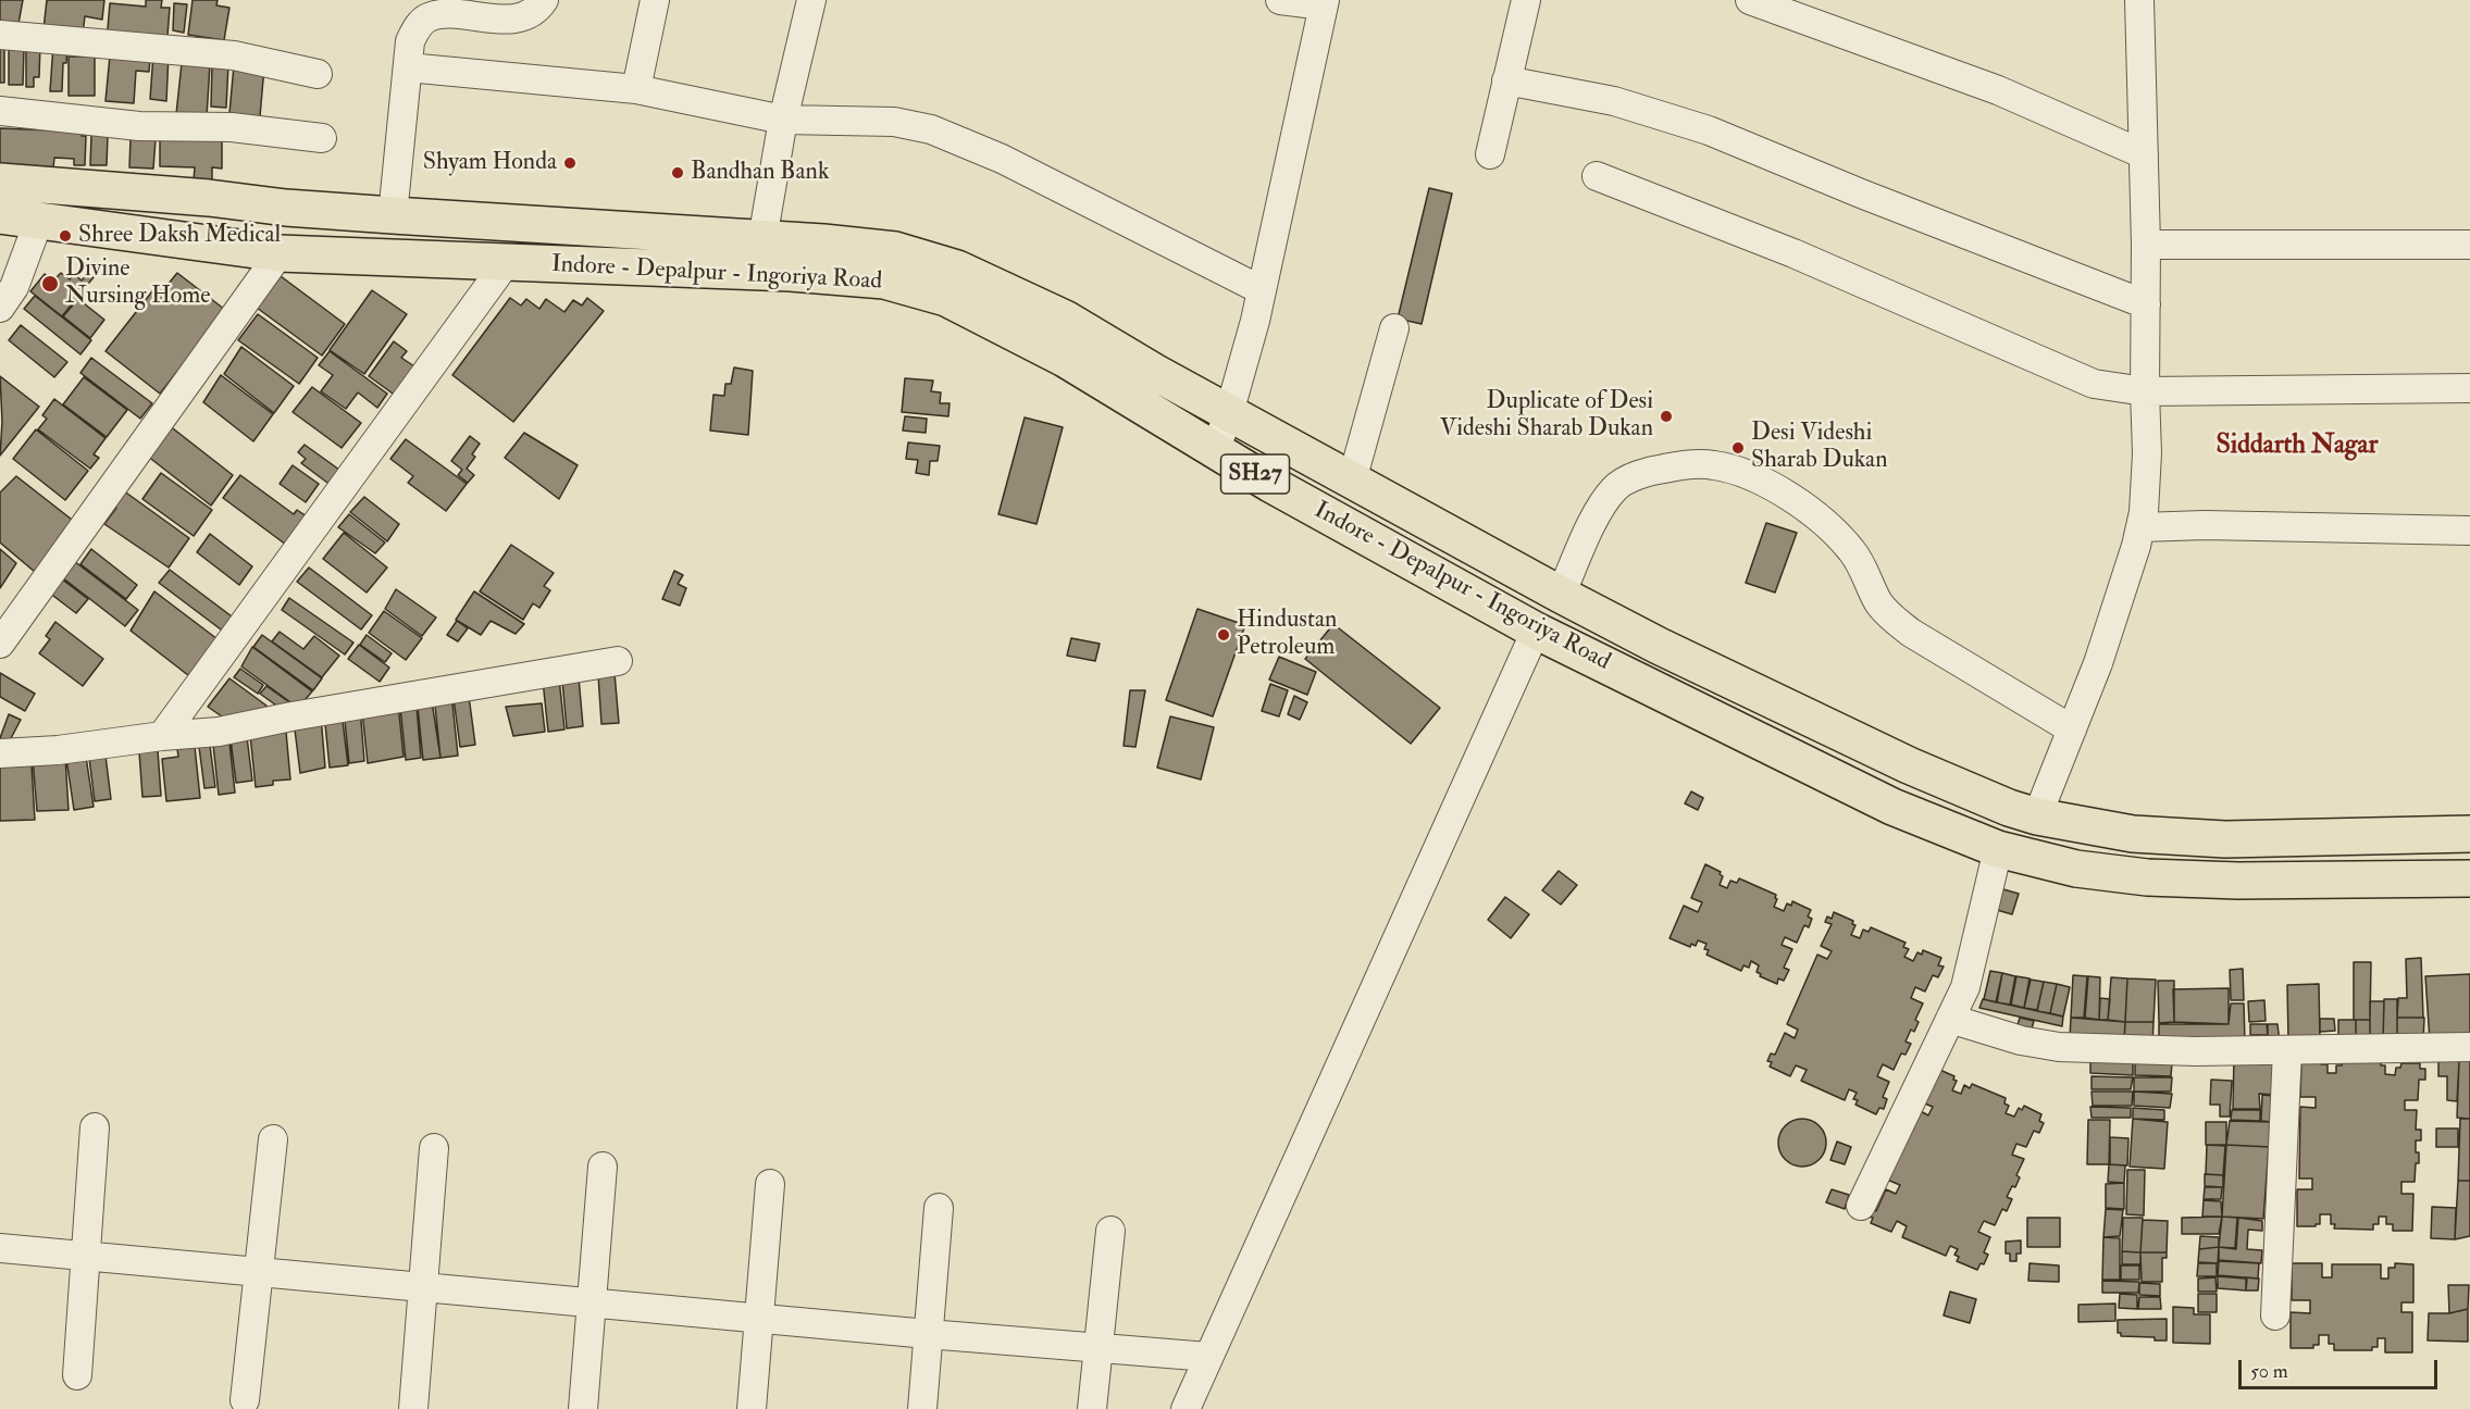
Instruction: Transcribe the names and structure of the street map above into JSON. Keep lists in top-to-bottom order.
{
  "streets": {
    "main road": ["Indore - Depalpur - Ingoriya Road", "SH27"]
  },
  "districts": ["Siddarth Nagar"],
  "places": [
    "Shyam Honda",
    "Bandhan Bank",
    "Shree Daksh Medical",
    "Divine Nursing Home",
    "Duplicate of Desi Videshi Sharab Dukan",
    "Desi Videshi Sharab Dukan",
    "Hindustan Petroleum"
  ],
  "scale_bar": "50 m"
}
